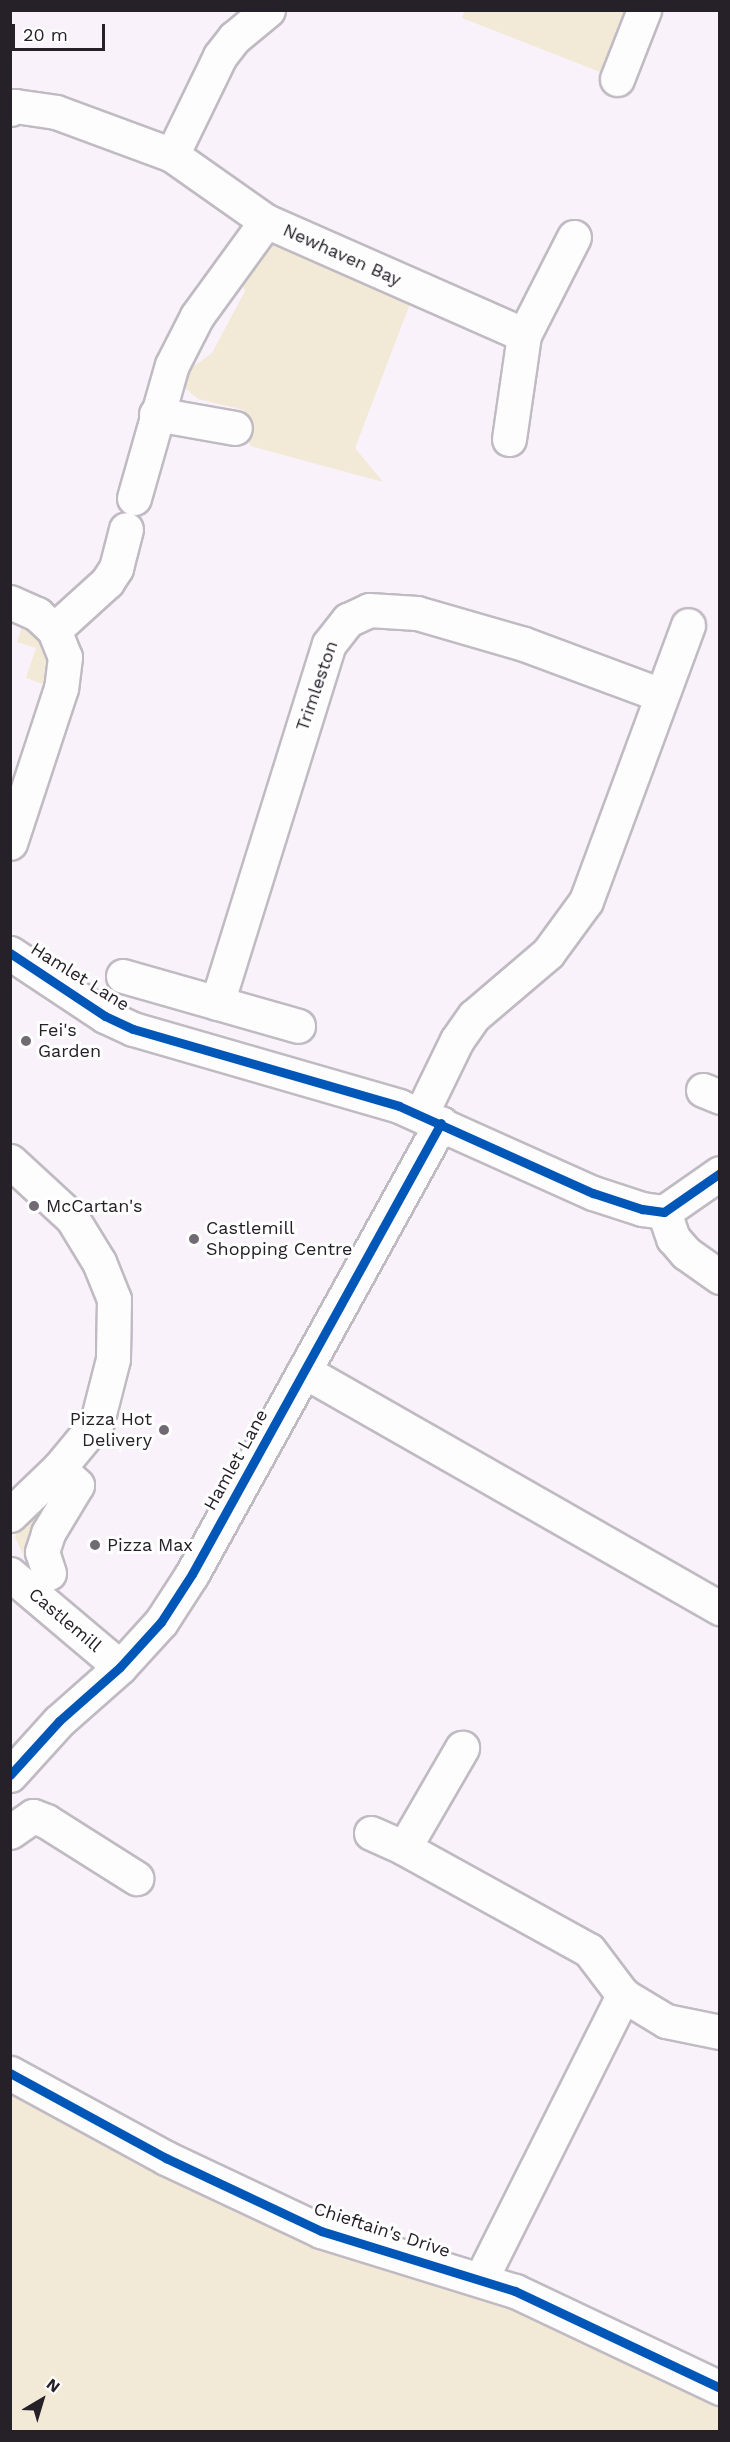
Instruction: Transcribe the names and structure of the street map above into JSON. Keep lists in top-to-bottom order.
{
  "streets": {
    "street": [
      "Newhaven Bay",
      "Trimleston",
      "Hamlet Lane",
      "Castlemill",
      "Chieftain's Drive"
    ]
  },
  "crossings": [
    ["Hamlet Lane", "Castlemill"]
  ],
  "places": [
    "Fei's Garden",
    "McCartan's",
    "Castlemill Shopping Centre",
    "Pizza Hot Delivery",
    "Pizza Max"
  ],
  "scale_bar": "20 m",
  "north": "top right"
}
